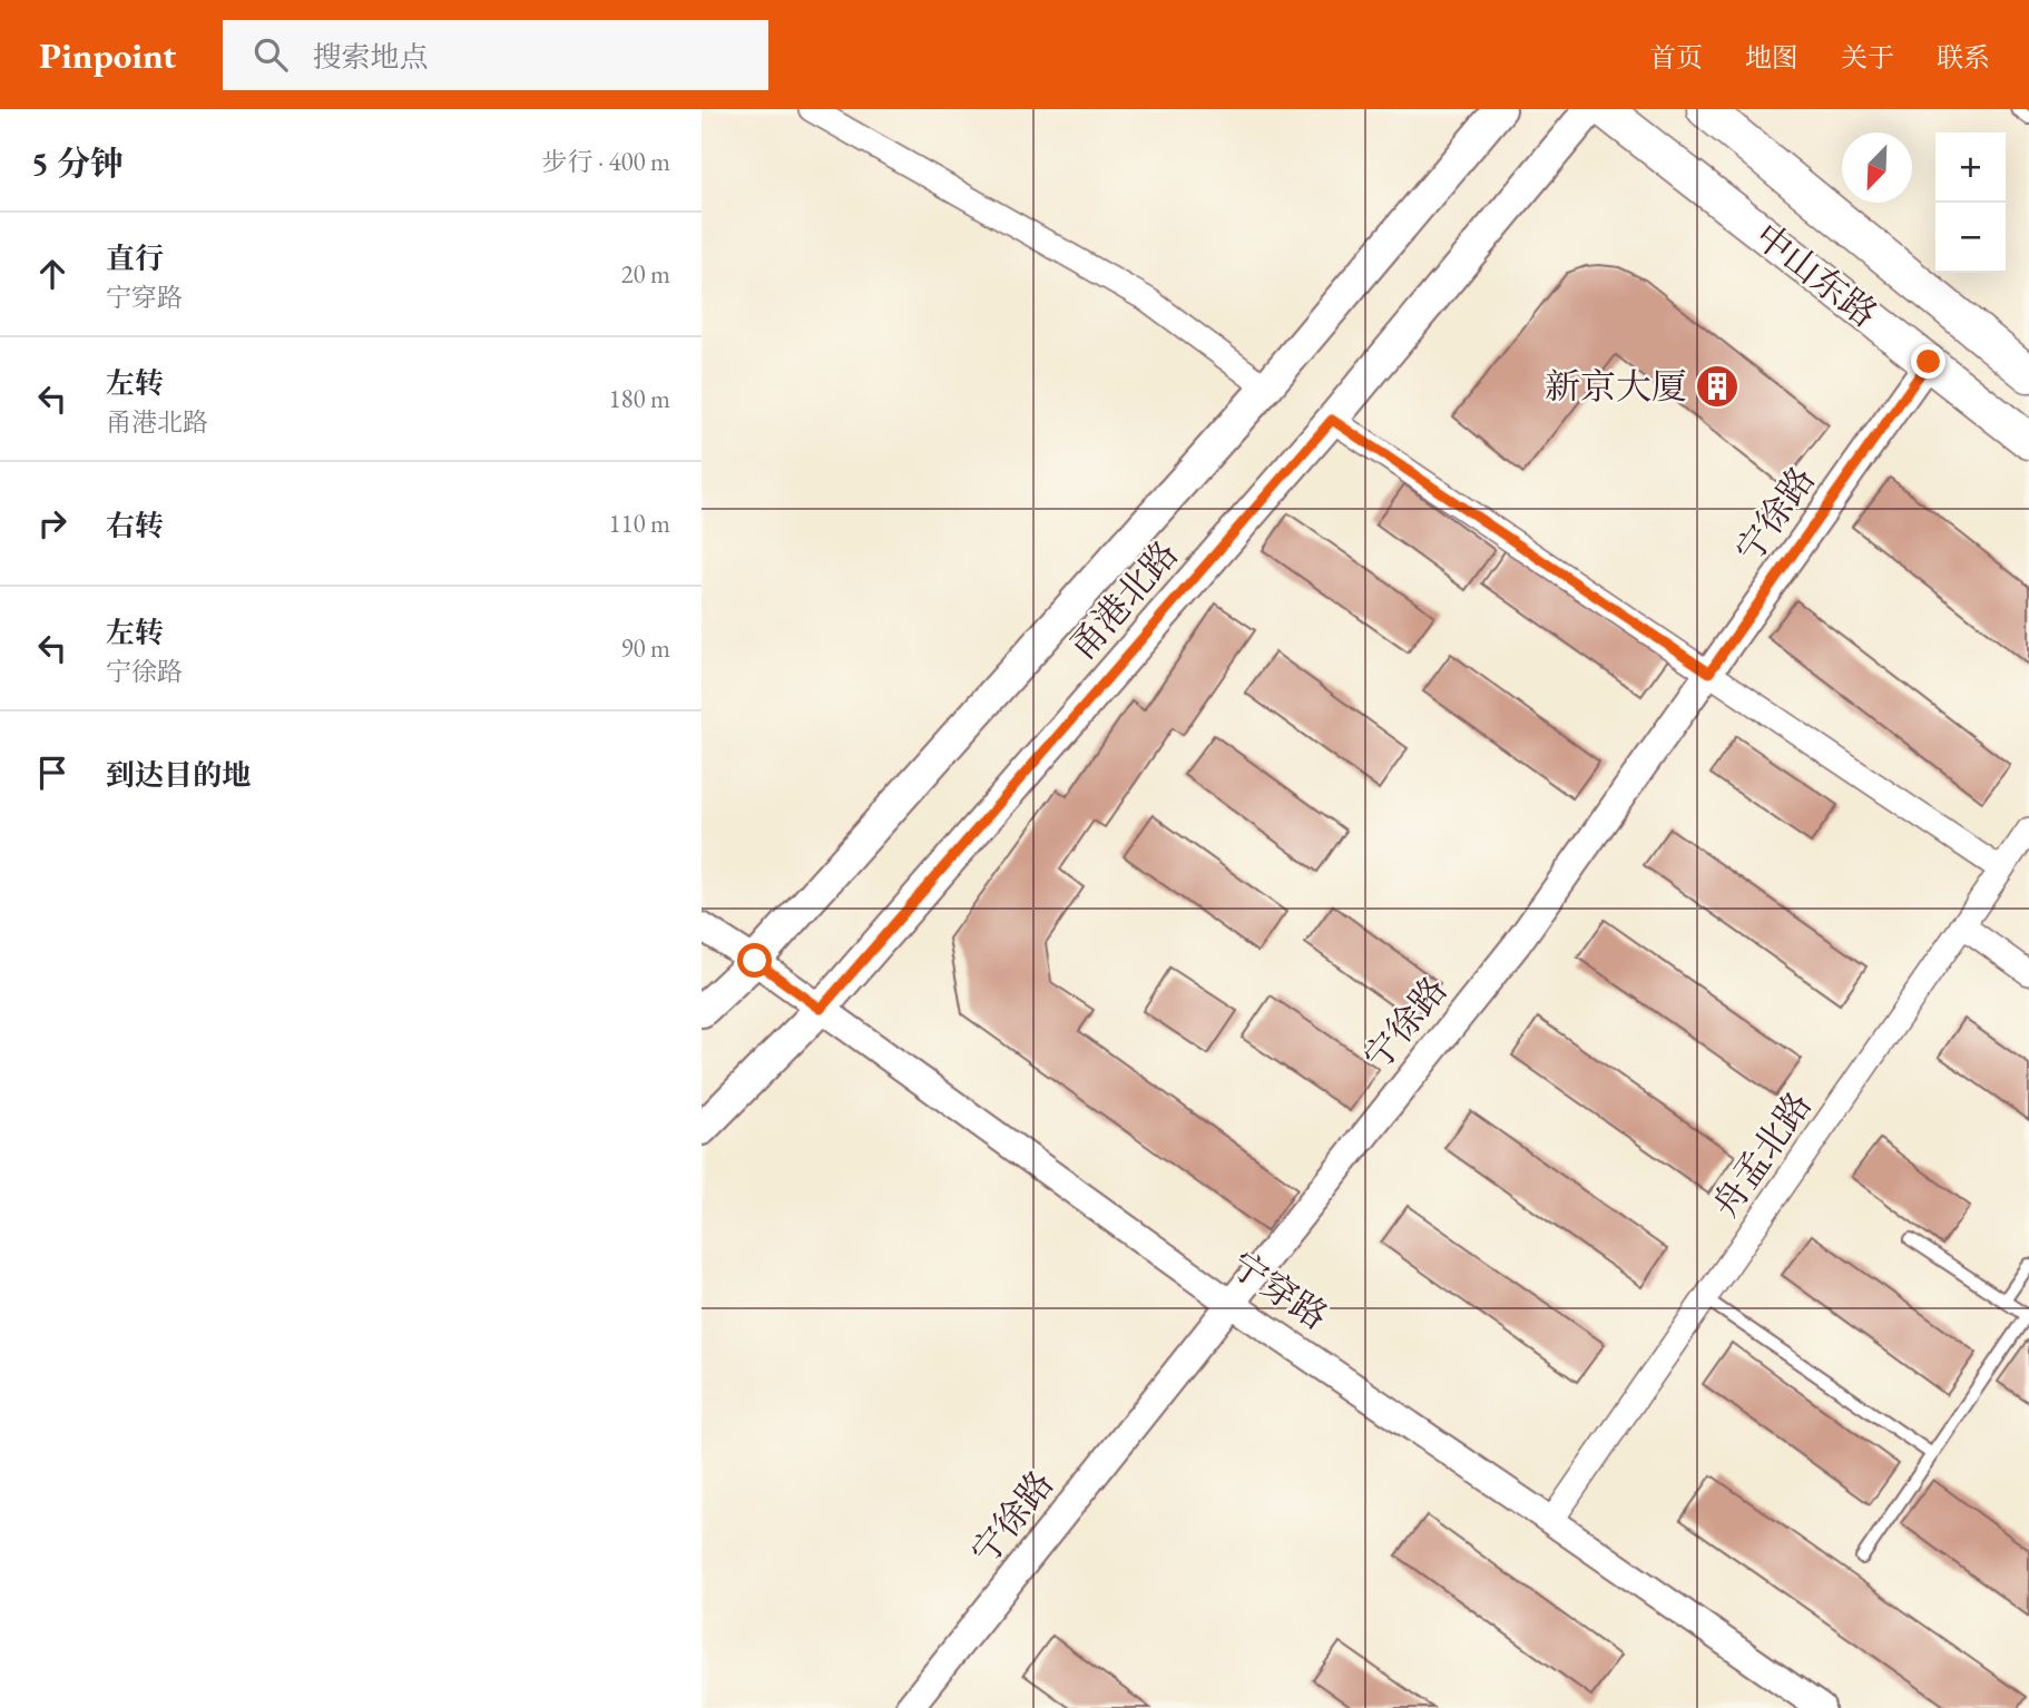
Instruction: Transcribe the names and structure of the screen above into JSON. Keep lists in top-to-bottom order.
{
  "streets": {
    "main road": ["中山东路", "甬港北路"],
    "street": ["宁徐路", "舟孟北路", "宁穿路"]
  },
  "crossings": [
    ["中山东路", "宁徐路"],
    ["宁徐路", "宁穿路"],
    ["甬港北路", "宁穿路"],
    ["舟孟北路", "宁穿路"]
  ],
  "places": {
    "building": ["新京大厦"]
  },
  "north": "bottom left",
  "page": {
    "header": "Pinpoint",
    "search": "搜索地点",
    "nav": [
      "首页",
      "地图",
      "关于",
      "联系"
    ],
    "heading": ["5 分钟", "步行 · 400 m"],
    "map_buttons": ["+", "−"],
    "list": [
      ["直行", "宁穿路", "20 m"],
      ["左转", "甬港北路", "180 m"],
      ["右转", "110 m"],
      ["左转", "宁徐路", "90 m"],
      "到达目的地"
    ]
  }
}
